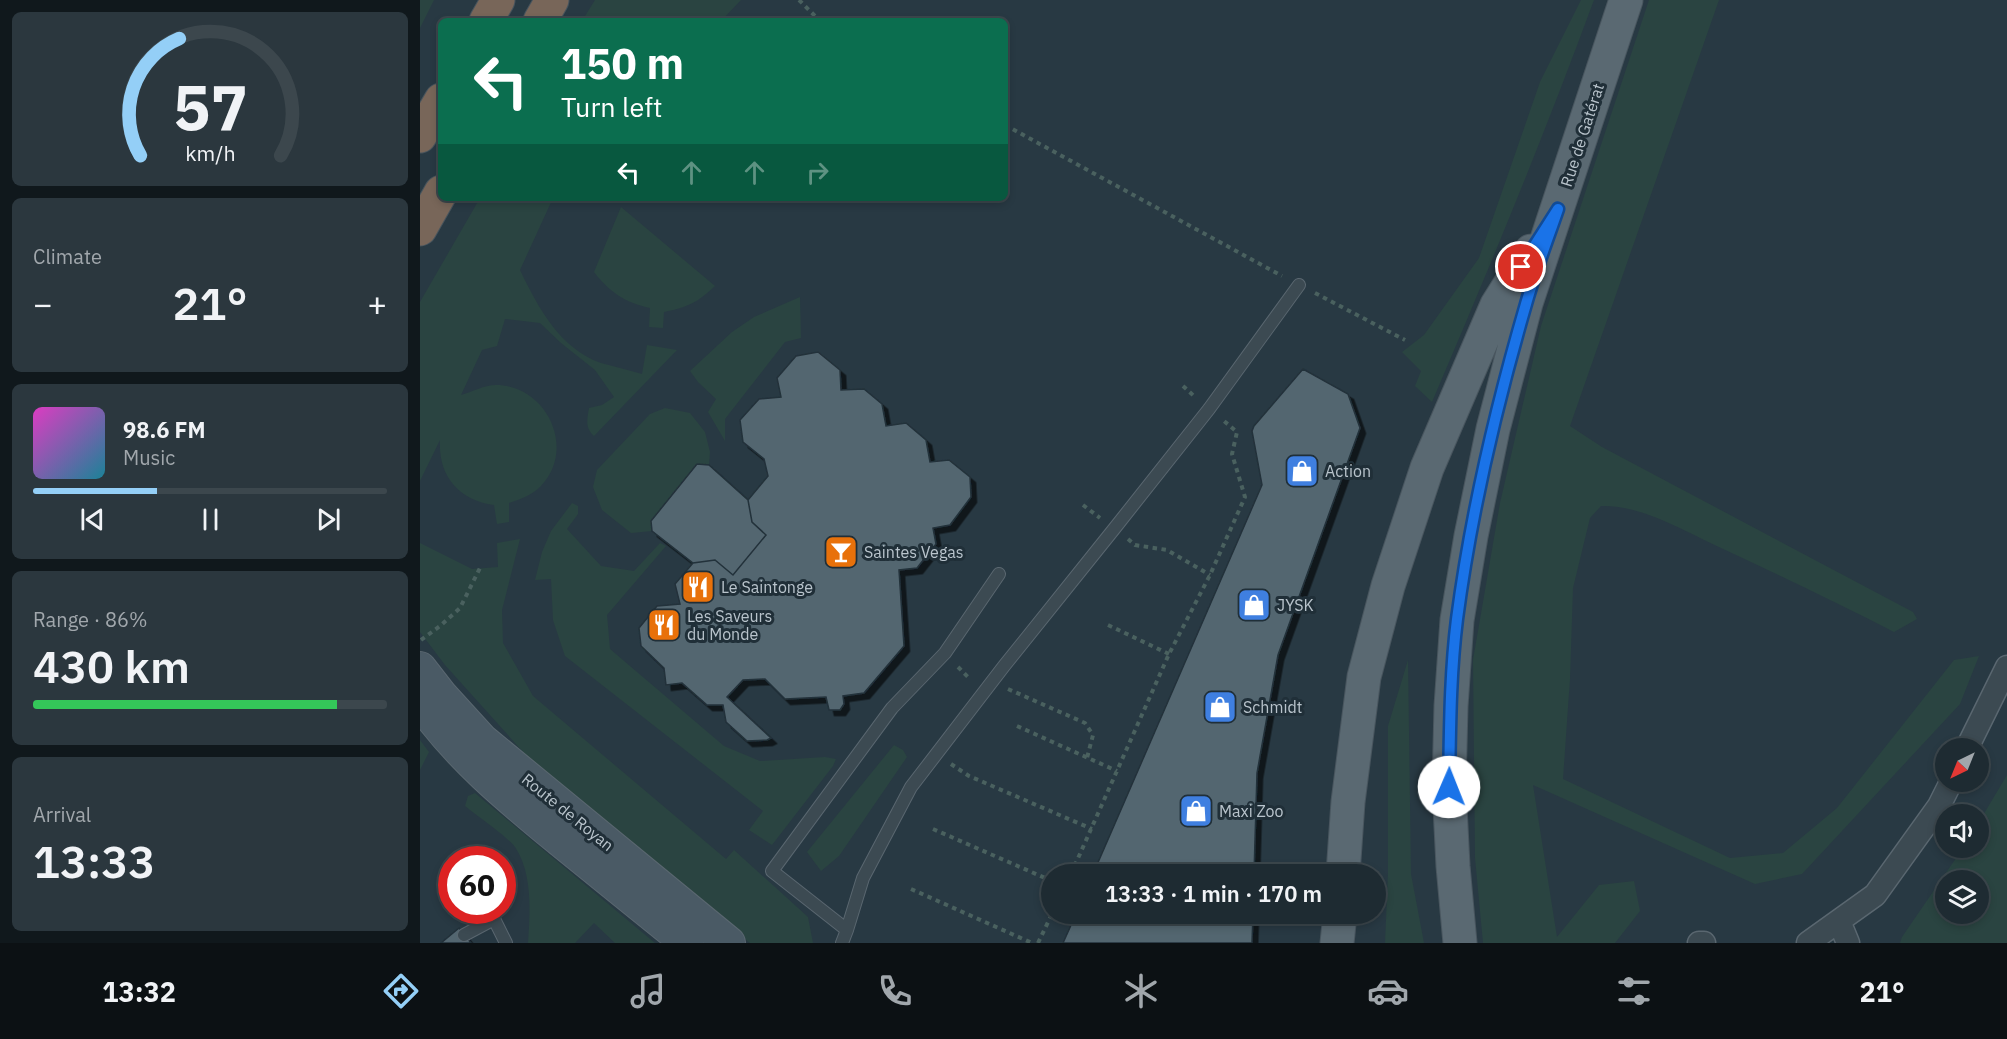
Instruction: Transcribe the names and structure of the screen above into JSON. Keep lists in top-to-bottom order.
{
  "streets": {
    "main road": ["Rue de Gatérat", "Route de Royan"]
  },
  "places": {
    "shop": [
      "Action",
      "JYSK",
      "Schmidt",
      "Maxi Zoo"
    ],
    "bar": ["Saintes Vegas"],
    "restaurant": ["Le Saintonge", "Les Saveurs du Monde"]
  },
  "north": "bottom left",
  "page": {
    "turn": ["150 m", "Turn left"],
    "tile": [
      "Climate",
      ["Range · 86%", "430 km"],
      ["Arrival", "13:33"]
    ],
    "heat": ["−", "21°", "+"],
    "song": ["98.6 FM", "Music"],
    "limit": "60",
    "trip": "13:33 · 1 min · 170 m",
    "tabs": ["13:32", "21°"],
    "gauge": ["57", "km/h"]
  }
}
